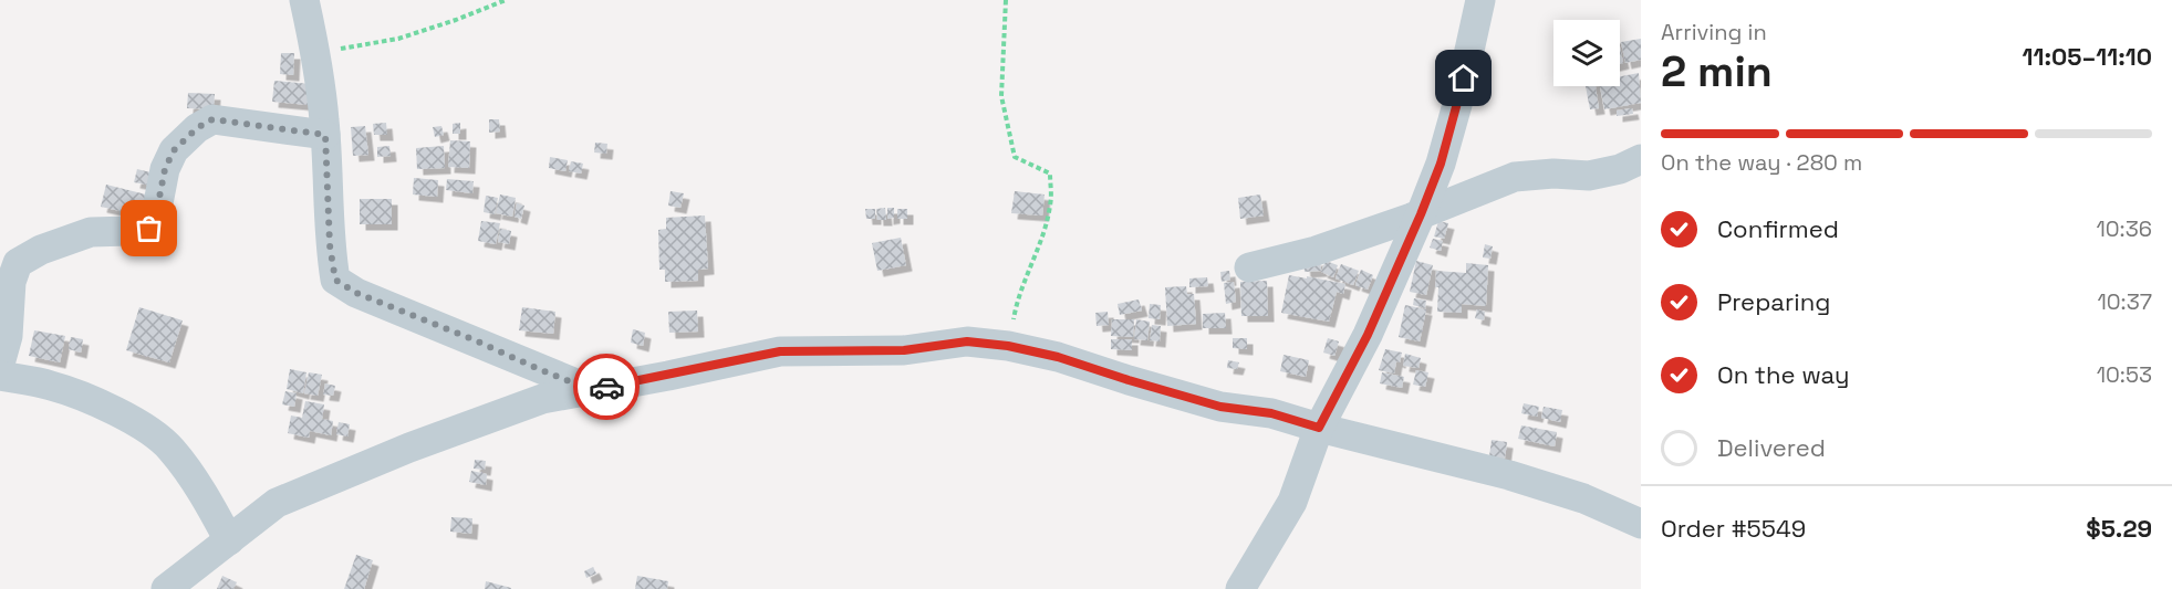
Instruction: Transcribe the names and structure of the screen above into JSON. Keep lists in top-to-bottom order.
{
  "page": {
    "heading": ["2 min", "Arriving in", "11:05–11:10"],
    "panel": ["Order #5549", "$5.29"],
    "bar": "On the way · 280 m",
    "list": [
      ["Confirmed", "10:36"],
      ["Preparing", "10:37"],
      ["On the way", "10:53"],
      "Delivered"
    ]
  }
}
